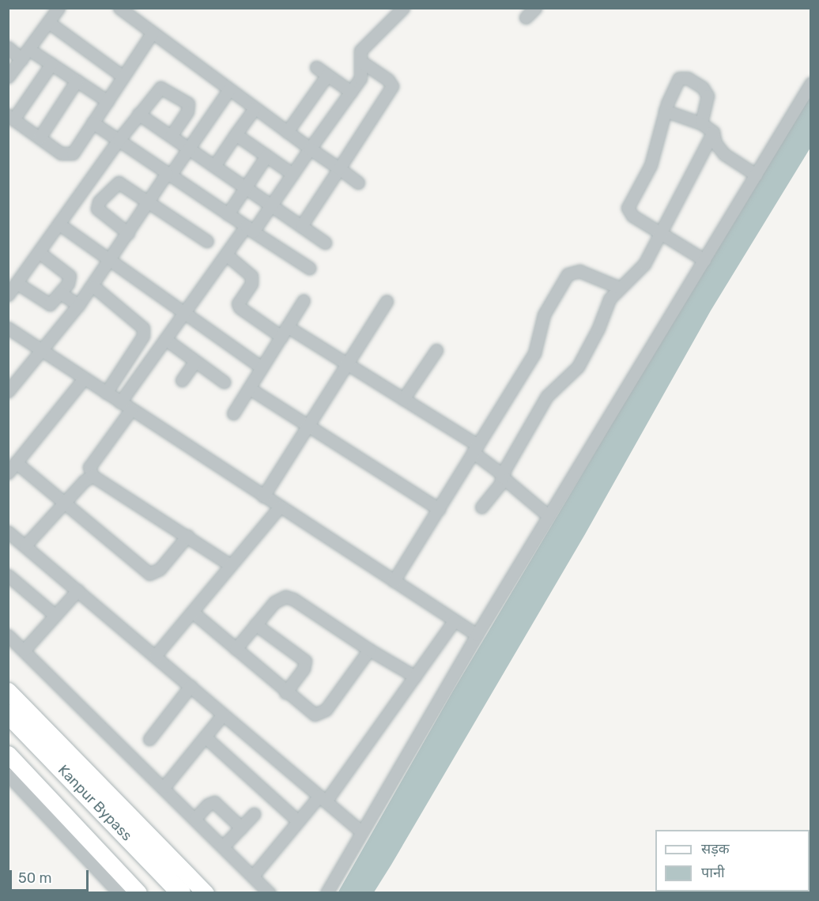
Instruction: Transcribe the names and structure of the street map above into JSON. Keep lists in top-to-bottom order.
{
  "streets": {
    "highway": ["Kanpur Bypass"]
  },
  "legend": ["सड़क", "पानी"],
  "scale_bar": "50 m"
}
